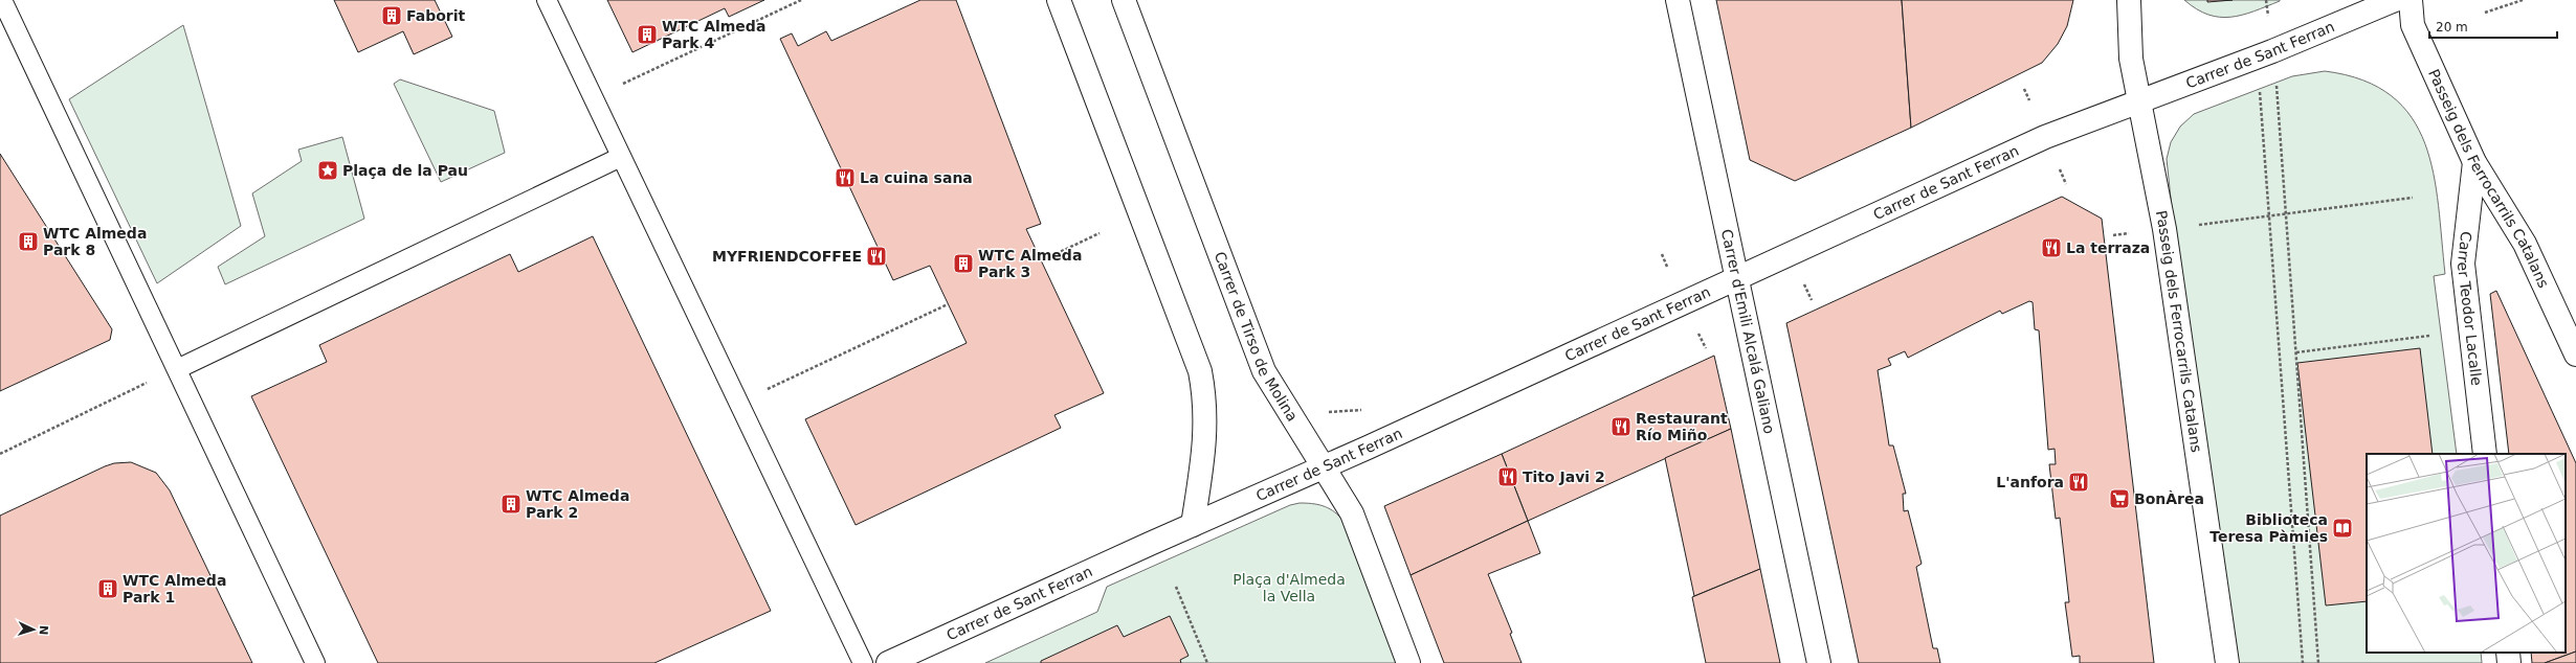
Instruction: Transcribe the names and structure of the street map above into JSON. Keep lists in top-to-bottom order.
{
  "streets": {
    "street": [
      "Carrer de Sant Ferran",
      "Passeig dels Ferrocarrils Catalans",
      "Carrer Teodor Lacalle",
      "Carrer d'Emili Alcalá Galiano",
      "Carrer de Tirso de Molina"
    ]
  },
  "crossings": [
    ["Carrer de Sant Ferran", "Passeig dels Ferrocarrils Catalans"],
    ["Carrer de Sant Ferran", "Carrer d'Emili Alcalá Galiano"],
    ["Carrer de Sant Ferran", "Carrer de Tirso de Molina"],
    ["Passeig dels Ferrocarrils Catalans", "Carrer Teodor Lacalle"]
  ],
  "parks": ["Plaça d'Almeda la Vella"],
  "places": {
    "building": [
      "Faborit",
      "WTC Almeda Park 4",
      "WTC Almeda Park 8",
      "WTC Almeda Park 3",
      "WTC Almeda Park 2",
      "WTC Almeda Park 1"
    ],
    "place": ["Plaça de la Pau"],
    "restaurant": [
      "La cuina sana",
      "La terraza",
      "MYFRIENDCOFFEE",
      "Restaurant Río Miño",
      "Tito Javi 2",
      "L'anfora"
    ],
    "supermarket": ["BonÀrea"],
    "library": ["Biblioteca Teresa Pàmies"]
  },
  "scale_bar": "20 m",
  "north": "right"
}
